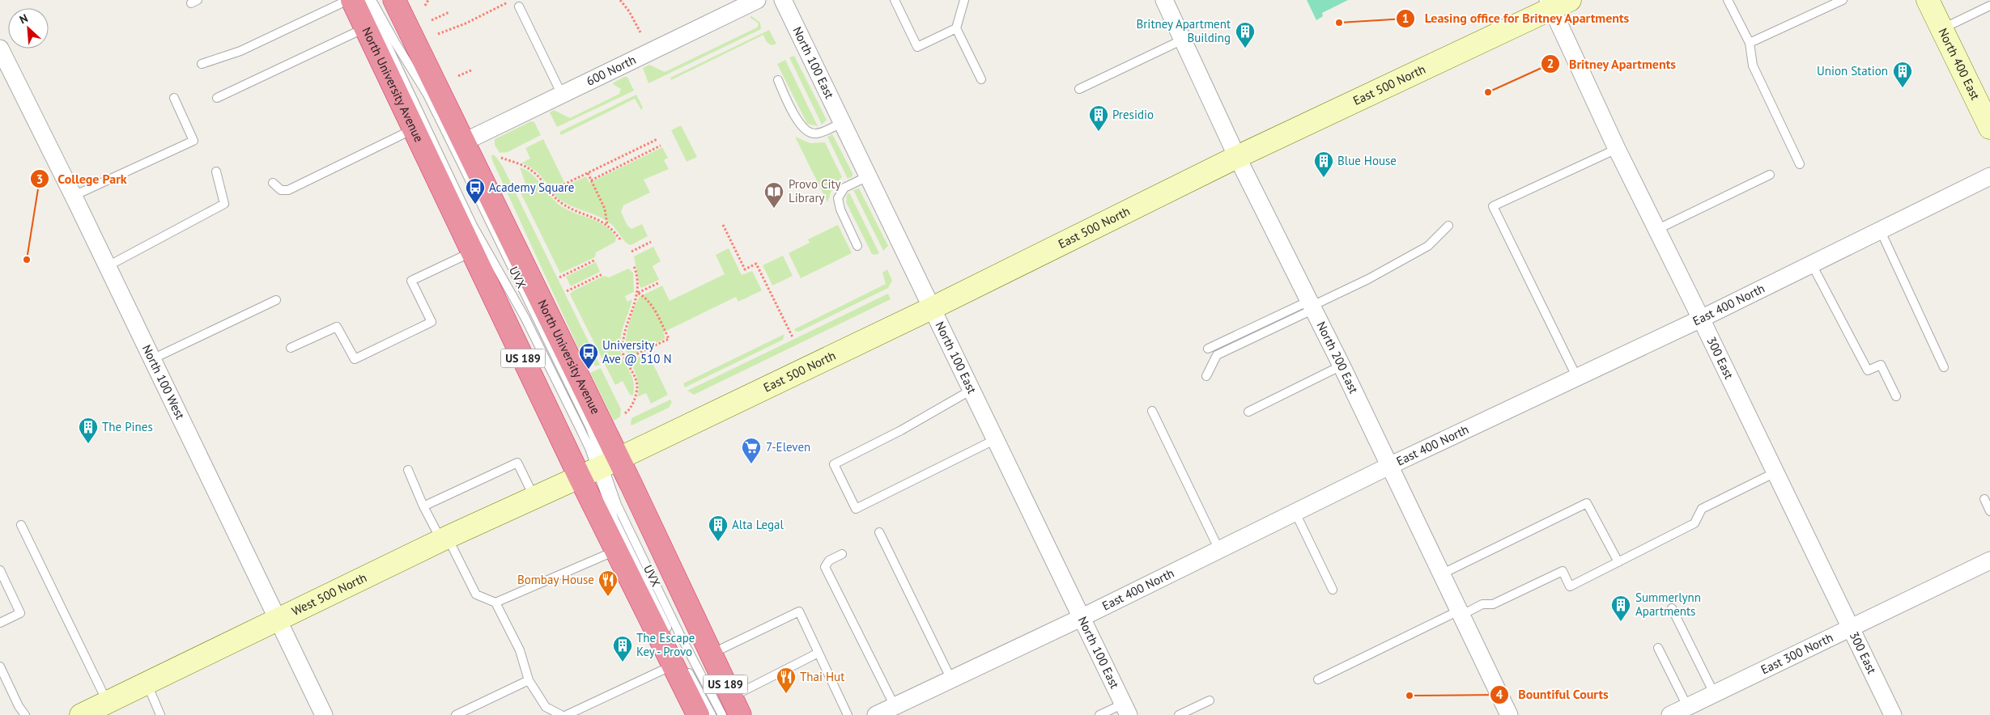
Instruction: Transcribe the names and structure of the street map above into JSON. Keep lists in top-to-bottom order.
{
  "streets": {
    "highway": ["North University Avenue", "US 189"],
    "street": [
      "North 100 East",
      "North 400 East",
      "600 North",
      "East 500 North",
      "East 400 North",
      "North 200 East",
      "300 East",
      "North 100 West",
      "West 500 North",
      "East 300 North"
    ],
    "lane": ["UVX"]
  },
  "crossings": [
    ["North 100 East", "East 500 North"],
    ["North 100 East", "East 400 North"],
    ["600 North", "North University Avenue"],
    ["North University Avenue", "East 500 North"],
    ["North University Avenue", "UVX"],
    ["North University Avenue", "West 500 North"],
    ["East 500 North", "UVX"],
    ["East 500 North", "North 200 East"],
    ["East 500 North", "300 East"],
    ["East 500 North", "West 500 North"],
    ["UVX", "West 500 North"],
    ["East 400 North", "North 200 East"],
    ["East 400 North", "300 East"],
    ["300 East", "East 300 North"],
    ["North 100 West", "West 500 North"]
  ],
  "places": {
    "other": [
      "Leasing office for Britney Apartments",
      "Britney Apartments",
      "College Park",
      "Bountiful Courts"
    ],
    "building": [
      "Britney Apartment Building",
      "Union Station",
      "Presidio",
      "Blue House",
      "The Pines",
      "Alta Legal",
      "Summerlynn Apartments",
      "The Escape Key - Provo"
    ],
    "bus stop": ["Academy Square", "University Ave @ 510 N"],
    "library": ["Provo City Library"],
    "supermarket": ["7-Eleven"],
    "restaurant": ["Bombay House", "Thai Hut"]
  },
  "north": "top left"
}
